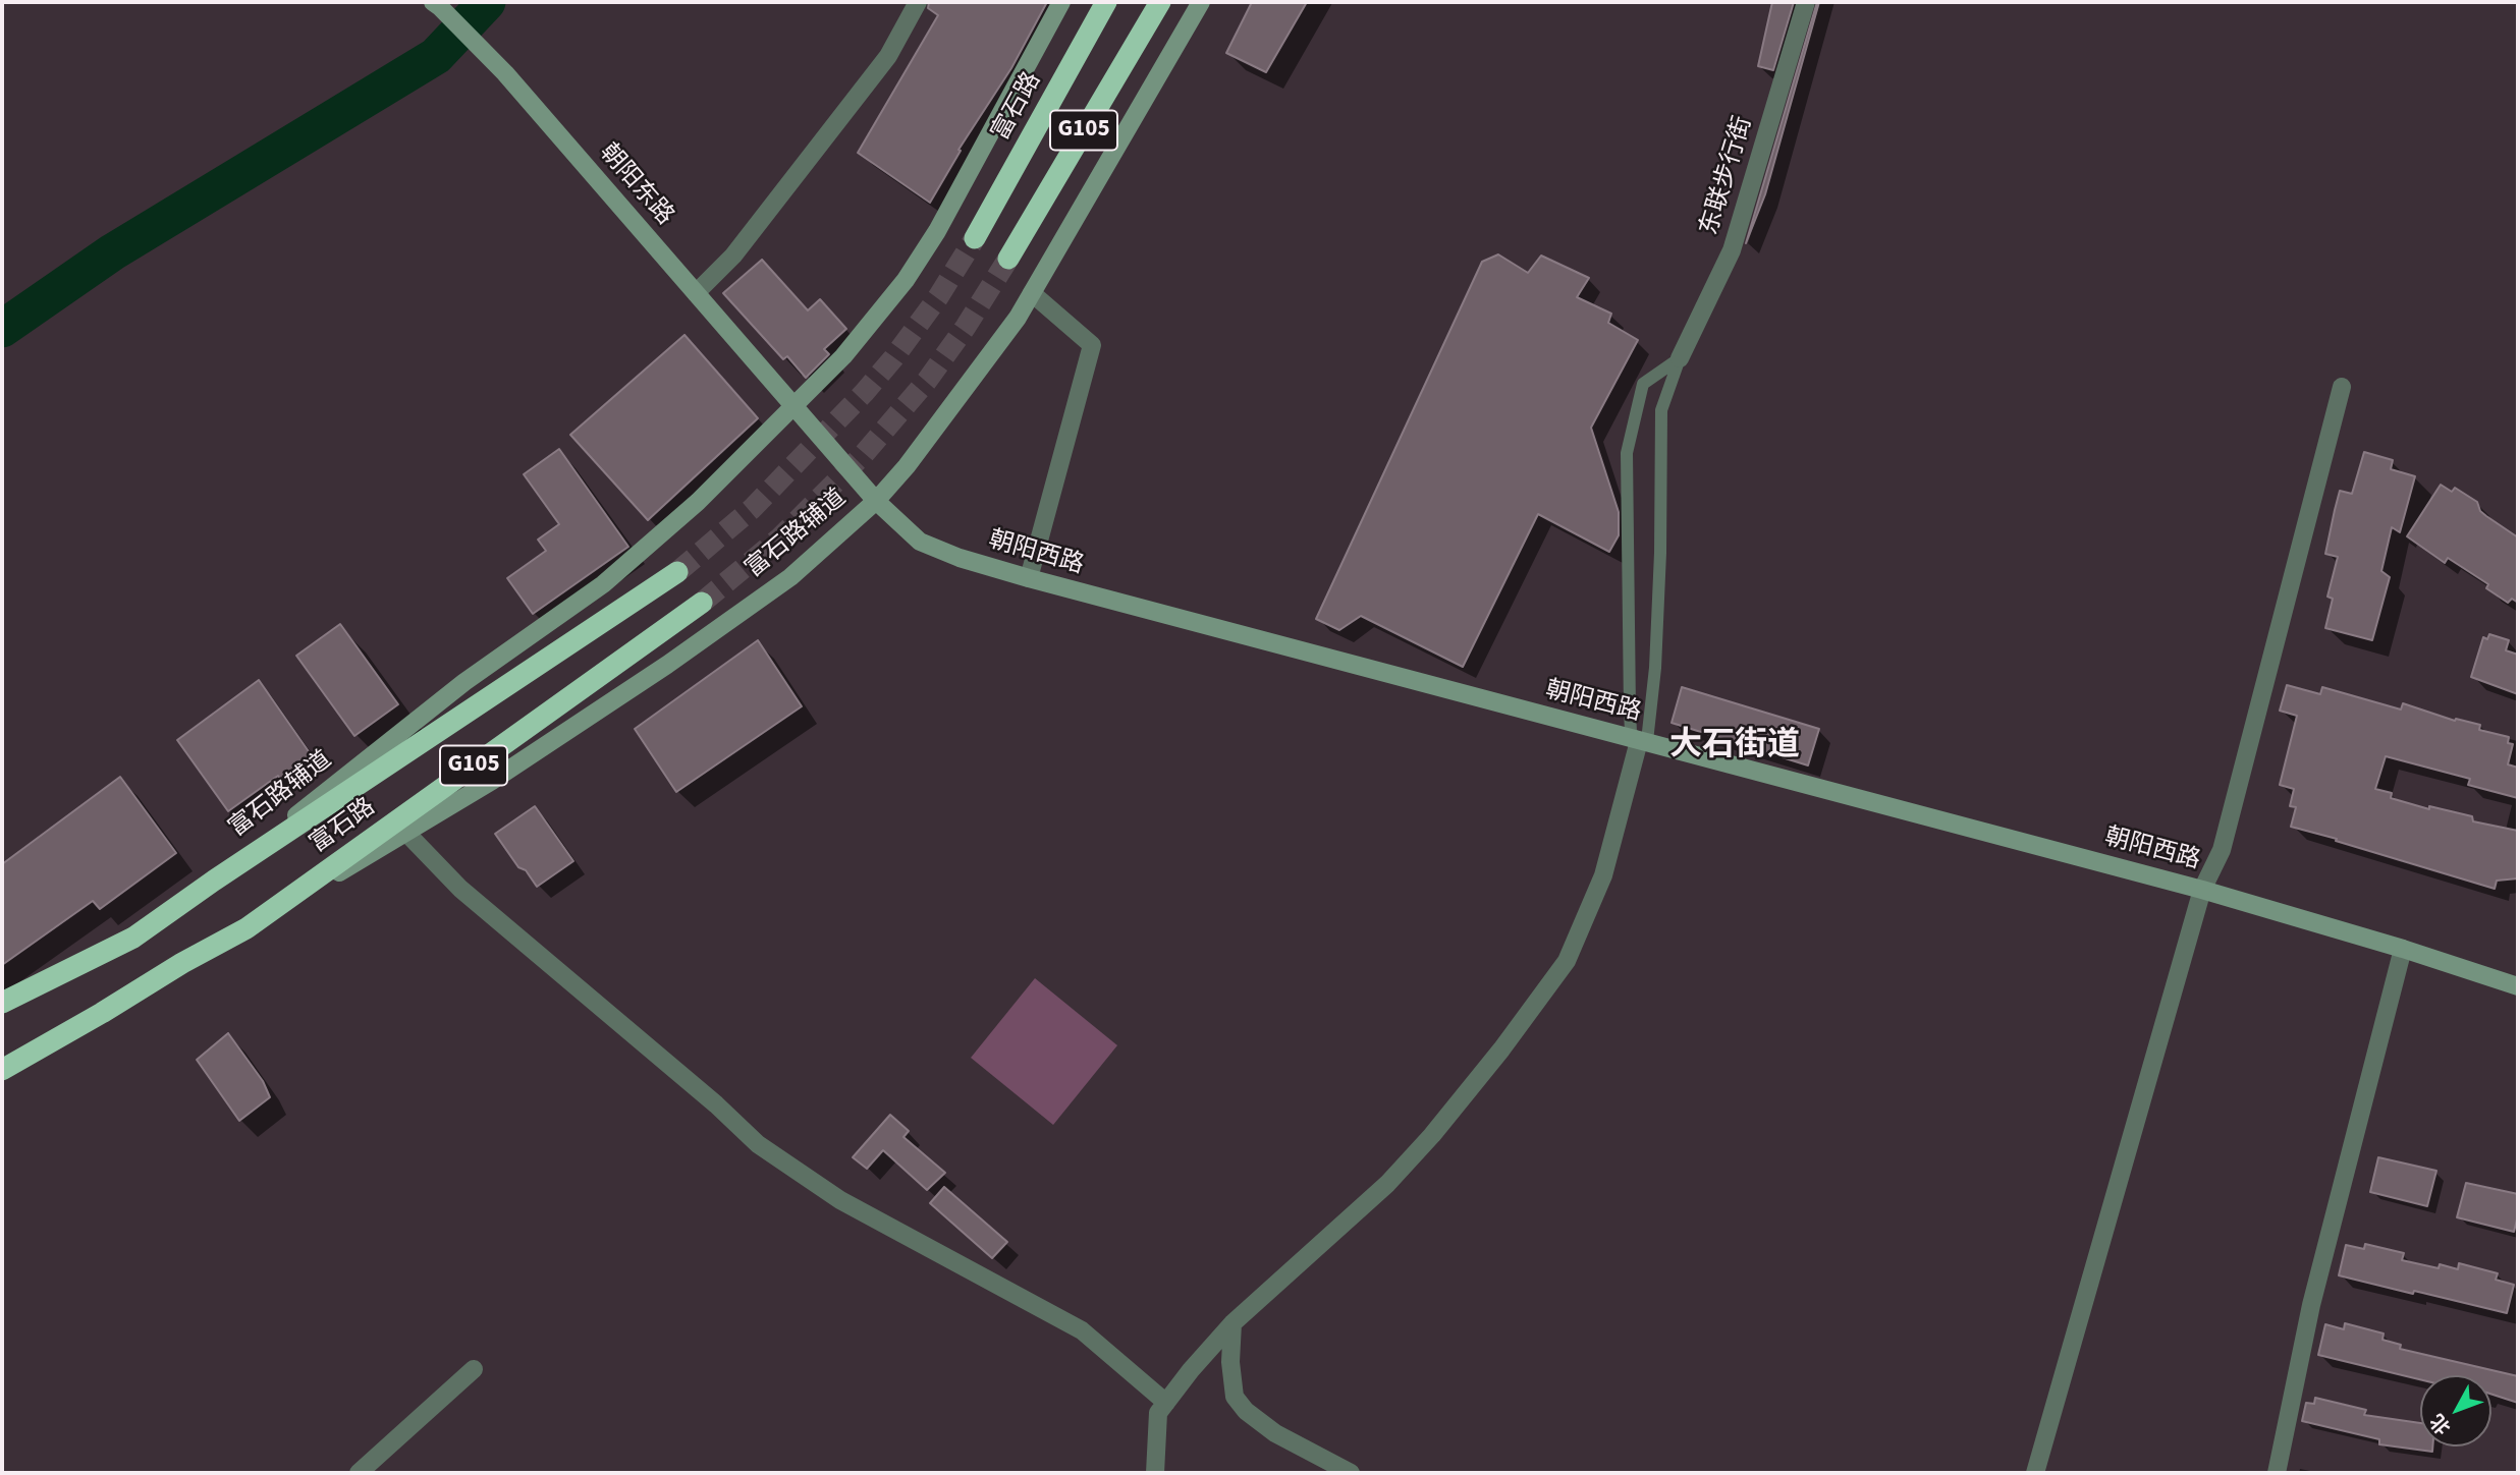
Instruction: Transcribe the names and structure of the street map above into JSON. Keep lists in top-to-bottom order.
{
  "streets": {
    "highway": ["富石路", "G105"],
    "main road": ["朝阳东路", "富石路辅道", "朝阳西路"],
    "street": ["东联步行街"]
  },
  "crossings": [
    ["富石路", "富石路辅道"],
    ["朝阳东路", "富石路辅道"],
    ["朝阳东路", "朝阳西路"],
    ["富石路辅道", "朝阳西路"]
  ],
  "districts": ["大石街道"],
  "north": "bottom left"
}
